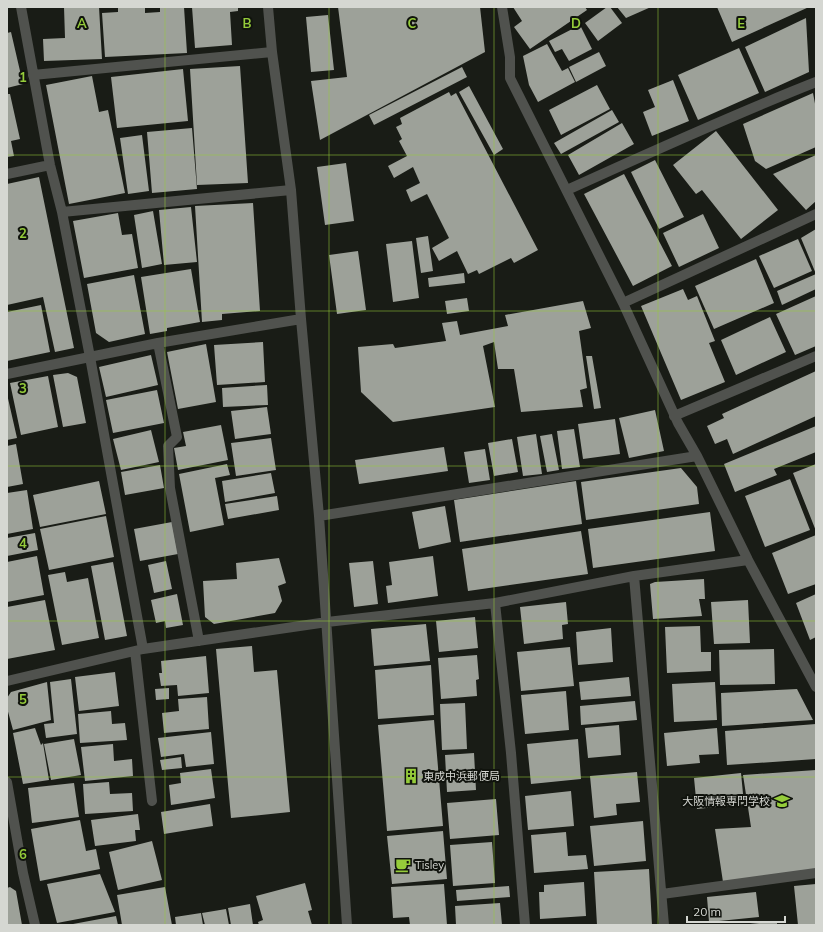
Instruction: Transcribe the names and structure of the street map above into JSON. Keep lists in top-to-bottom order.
{
  "places": {
    "building": ["東成中浜郵便局"],
    "school or university": ["大阪情報専門学校"],
    "cafe": ["Tisley"]
  },
  "scale_bar": "20 m",
  "grid": {
    "columns": [
      "A",
      "B",
      "C",
      "D",
      "E"
    ],
    "rows": [
      "1",
      "2",
      "3",
      "4",
      "5",
      "6"
    ]
  }
}
